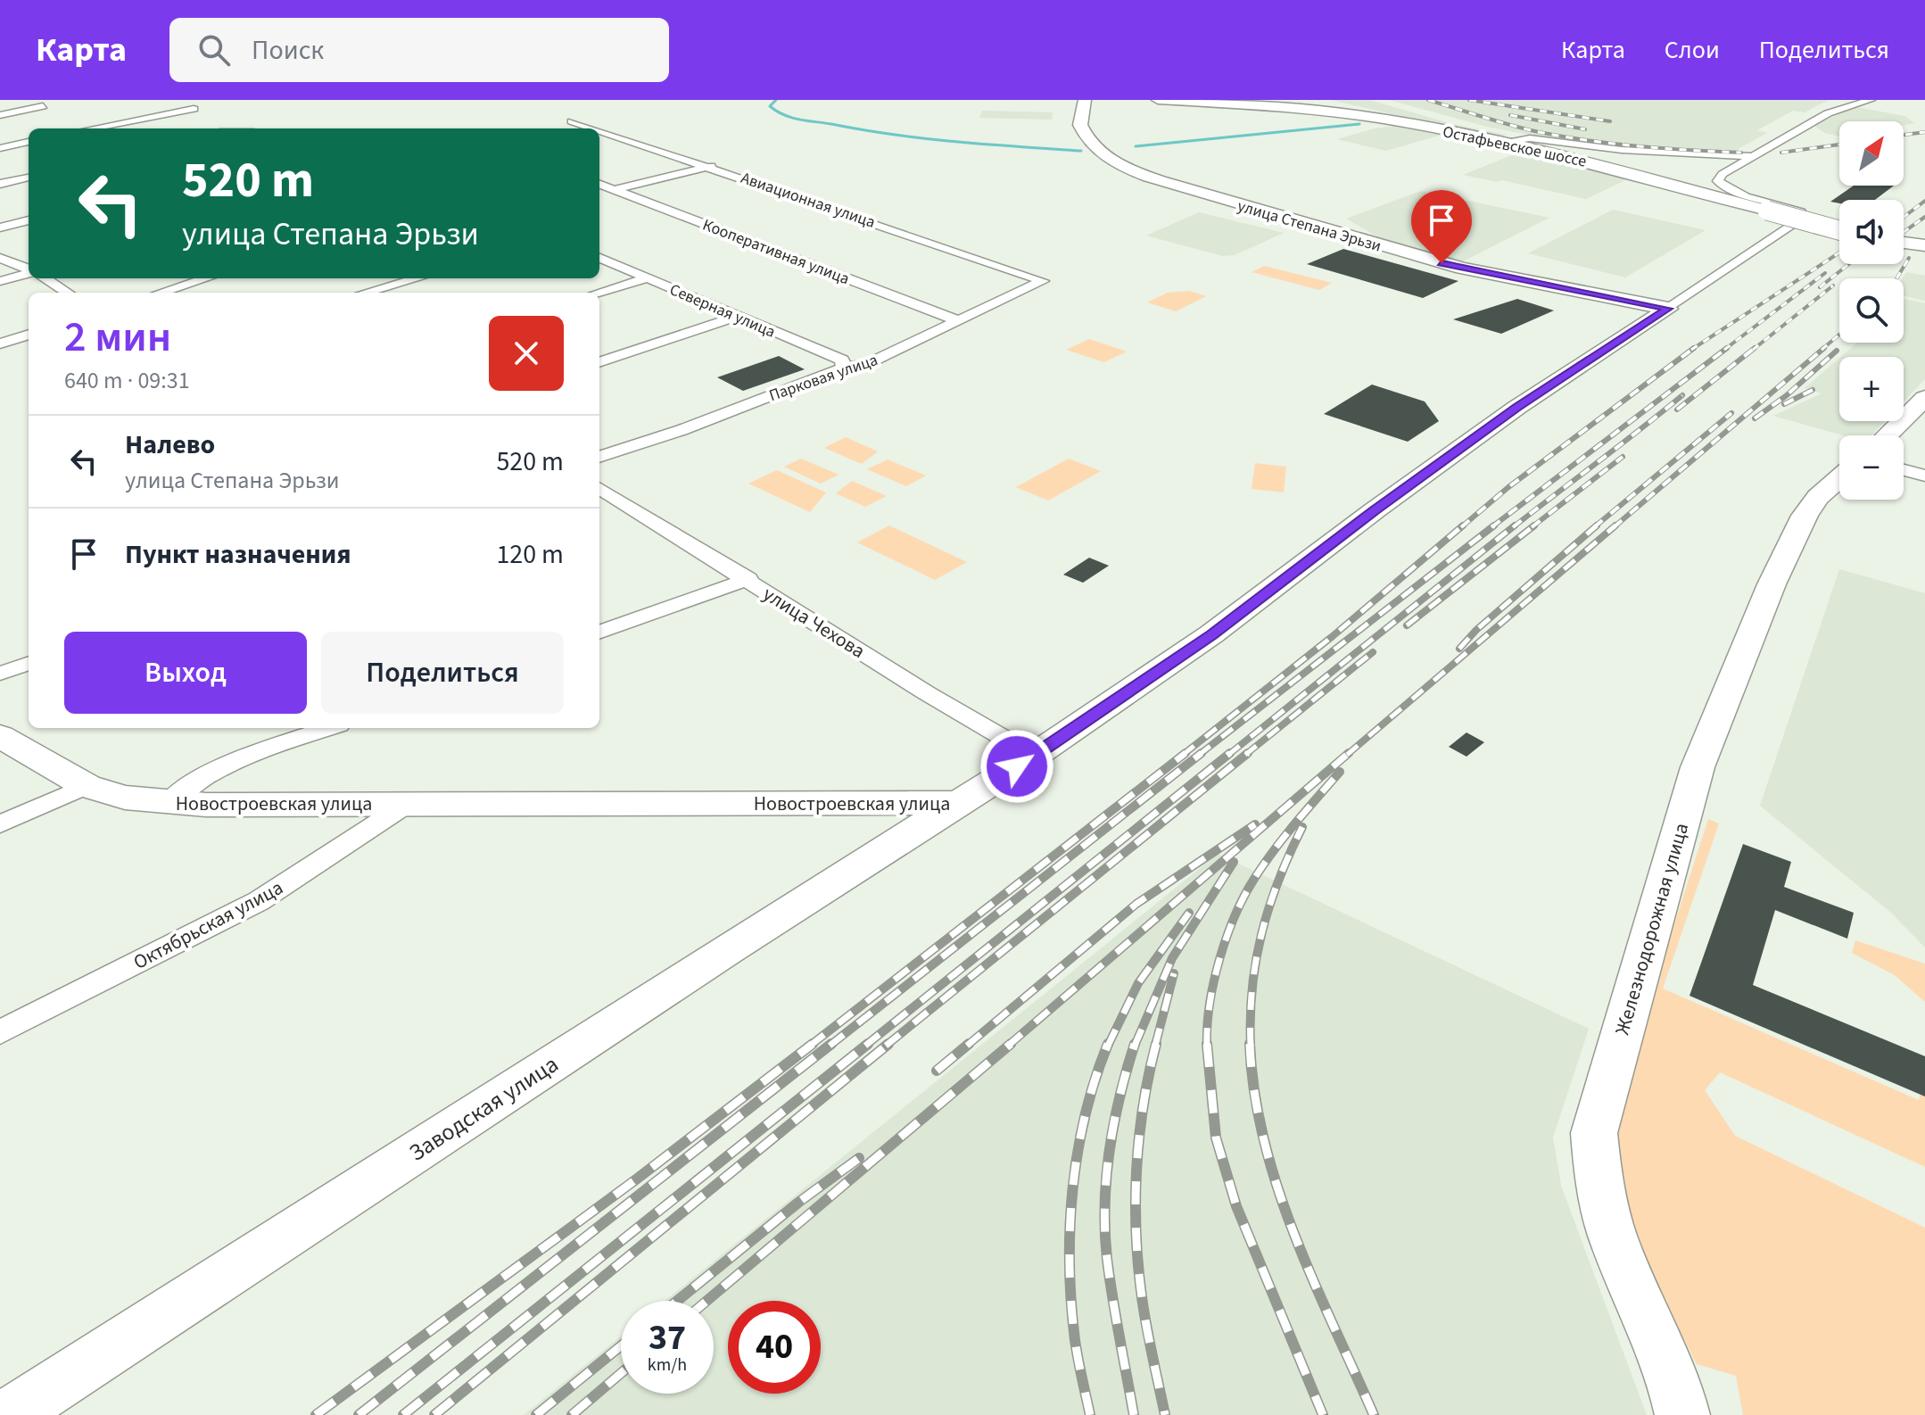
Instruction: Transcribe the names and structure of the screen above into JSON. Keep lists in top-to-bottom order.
{
  "streets": {
    "street": [
      "Остафьевское шоссе",
      "Авиационная улица",
      "улица Степана Эрьзи",
      "Кооперативная улица",
      "Северная улица",
      "Парковая улица",
      "улица Чехова",
      "Новостроевская улица",
      "Октябрьская улица",
      "Железнодорожная улица",
      "Заводская улица"
    ]
  },
  "crossings": [
    ["Авиационная улица", "Парковая улица"],
    ["улица Степана Эрьзи", "Новостроевская улица"],
    ["Кооперативная улица", "Парковая улица"],
    ["Северная улица", "Парковая улица"],
    ["улица Чехова", "Новостроевская улица"],
    ["Новостроевская улица", "Октябрьская улица"],
    ["Новостроевская улица", "Заводская улица"]
  ],
  "north": "top right",
  "page": {
    "header": "Карта",
    "search": "Поиск",
    "nav": ["Карта", "Слои", "Поделиться"],
    "map_buttons": ["+", "−"],
    "turn": ["520 m", "улица Степана Эрьзи"],
    "heading": ["2 мин", "640 m · 09:31"],
    "list": [
      {
        "name": "Налево",
        "note": "улица Степана Эрьзи",
        "value": "520 m"
      },
      {
        "name": "Пункт назначения",
        "value": "120 m"
      }
    ],
    "buttons": ["Выход", "Поделиться"],
    "speed": "37 km/h",
    "limit": "40"
  }
}
